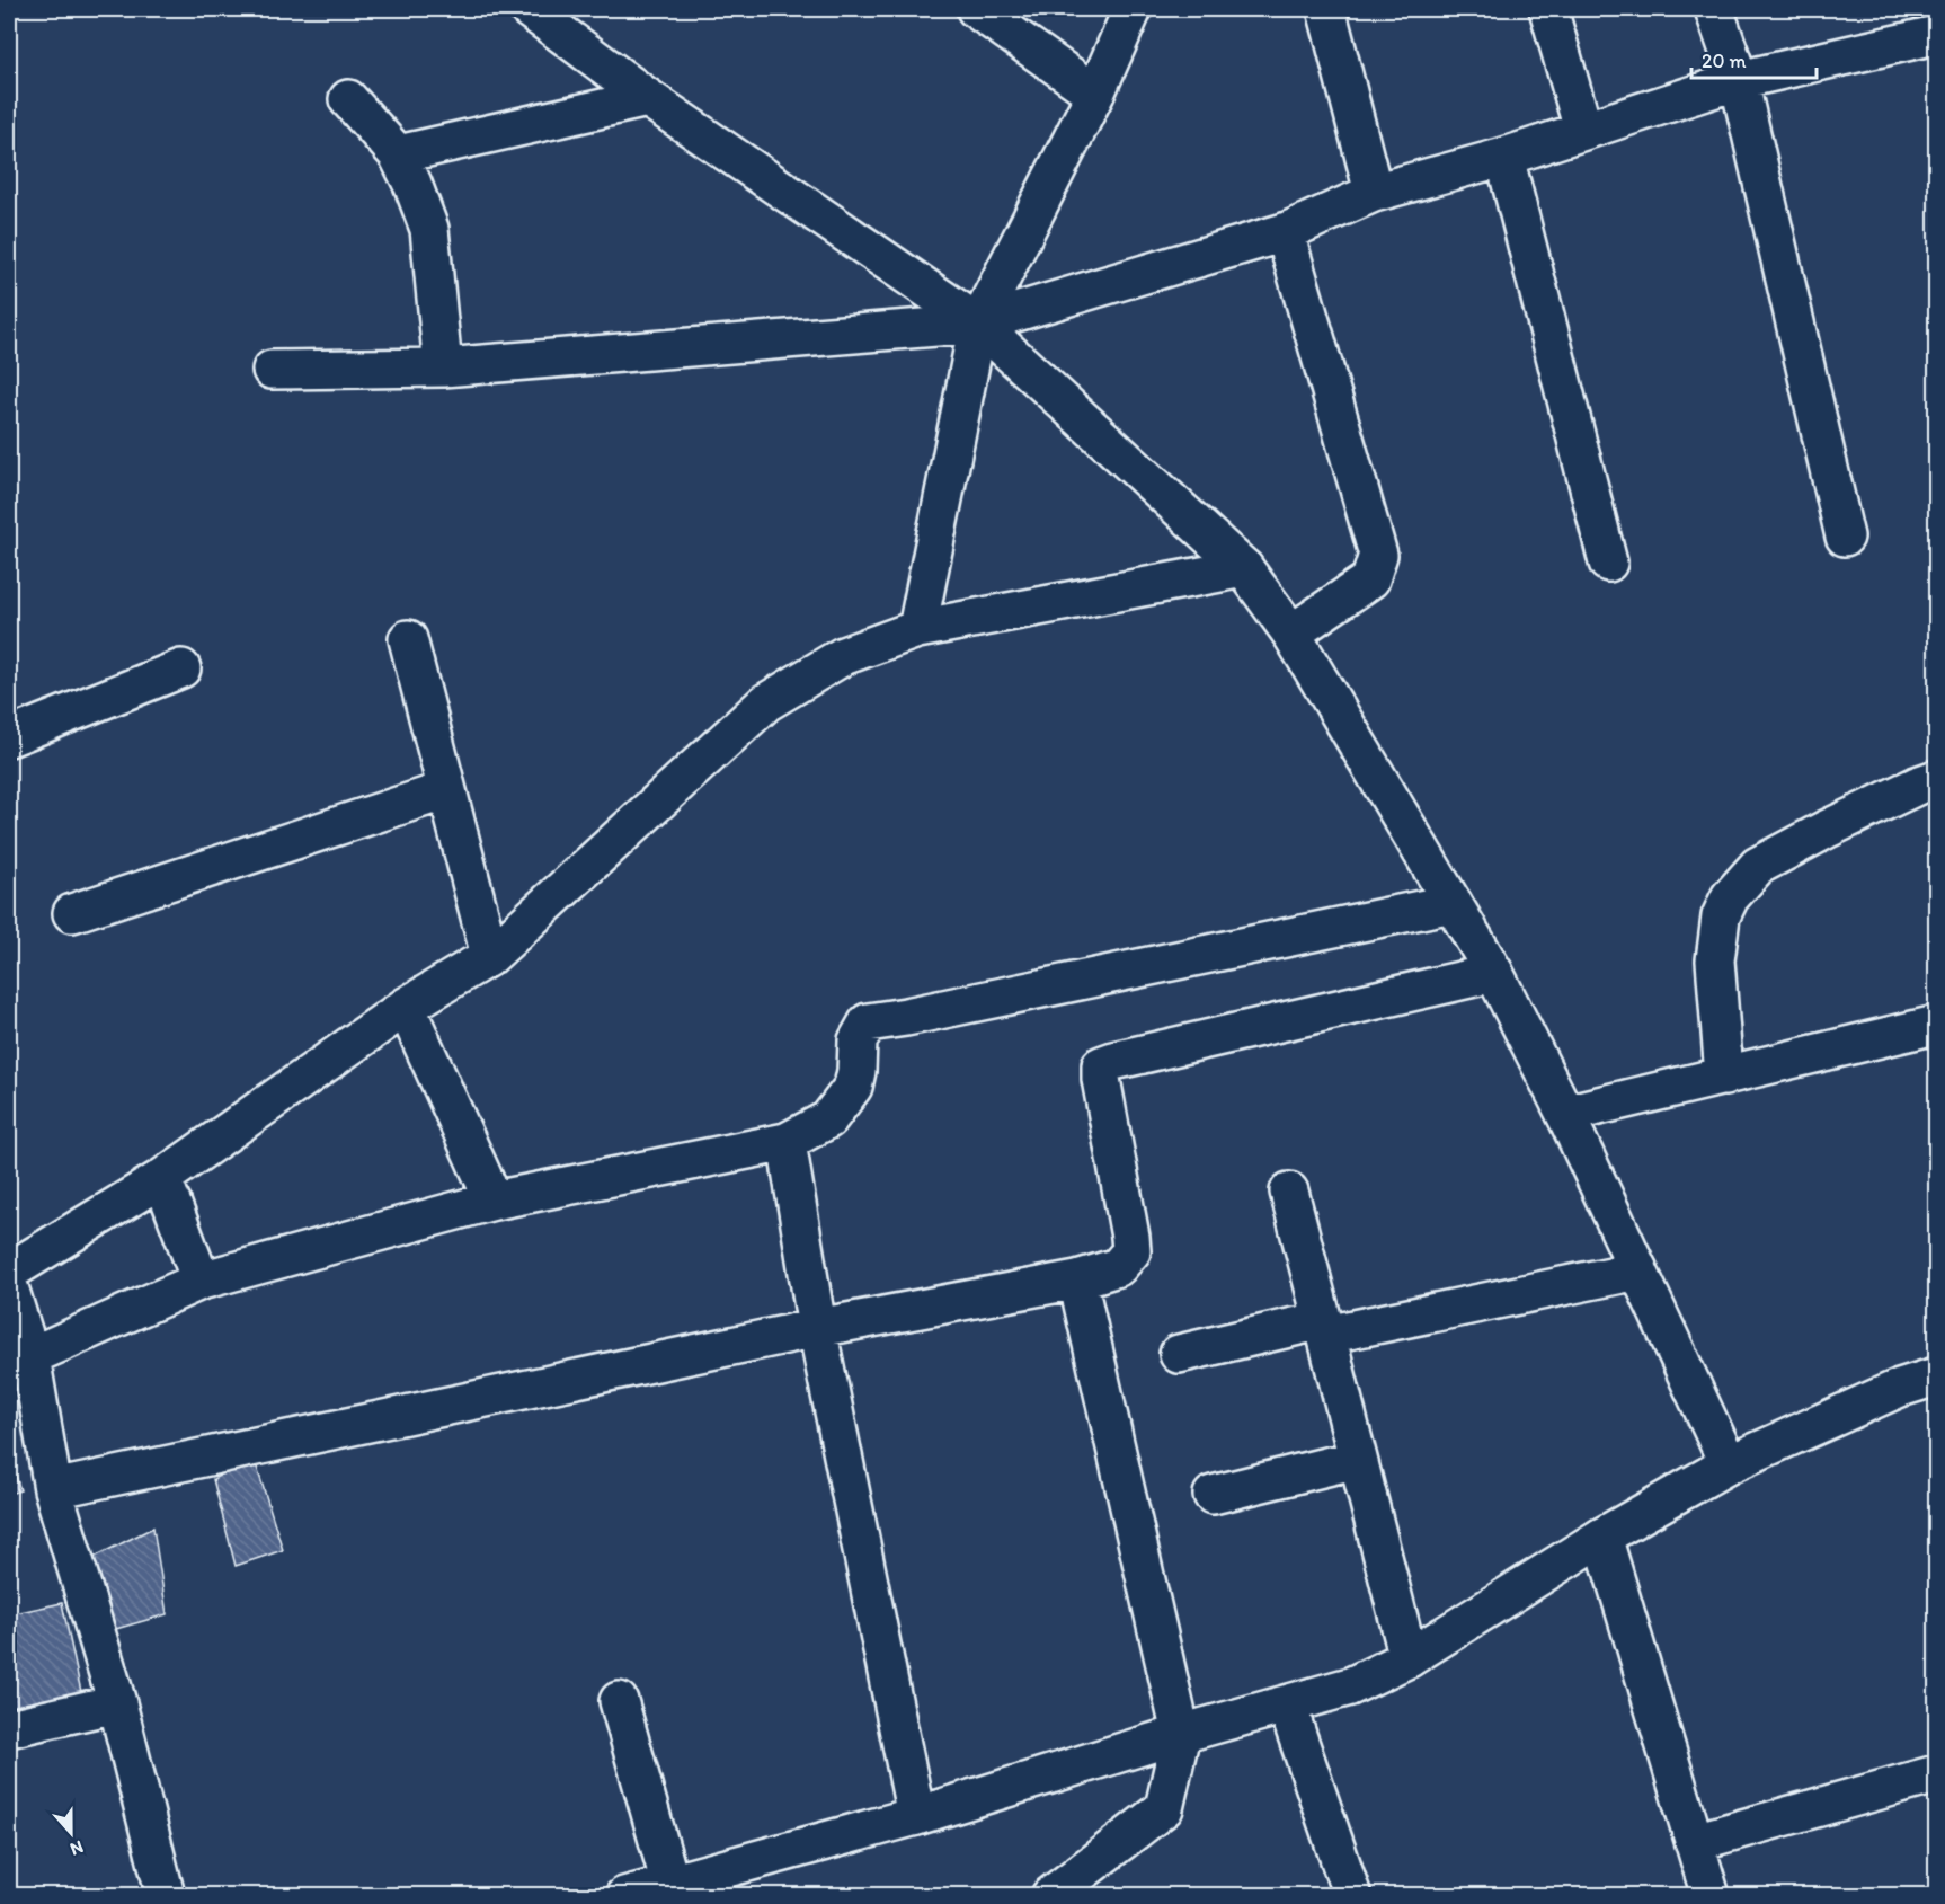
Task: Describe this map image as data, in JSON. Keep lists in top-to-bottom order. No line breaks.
{"scale_bar":"20 m","north":"bottom"}
